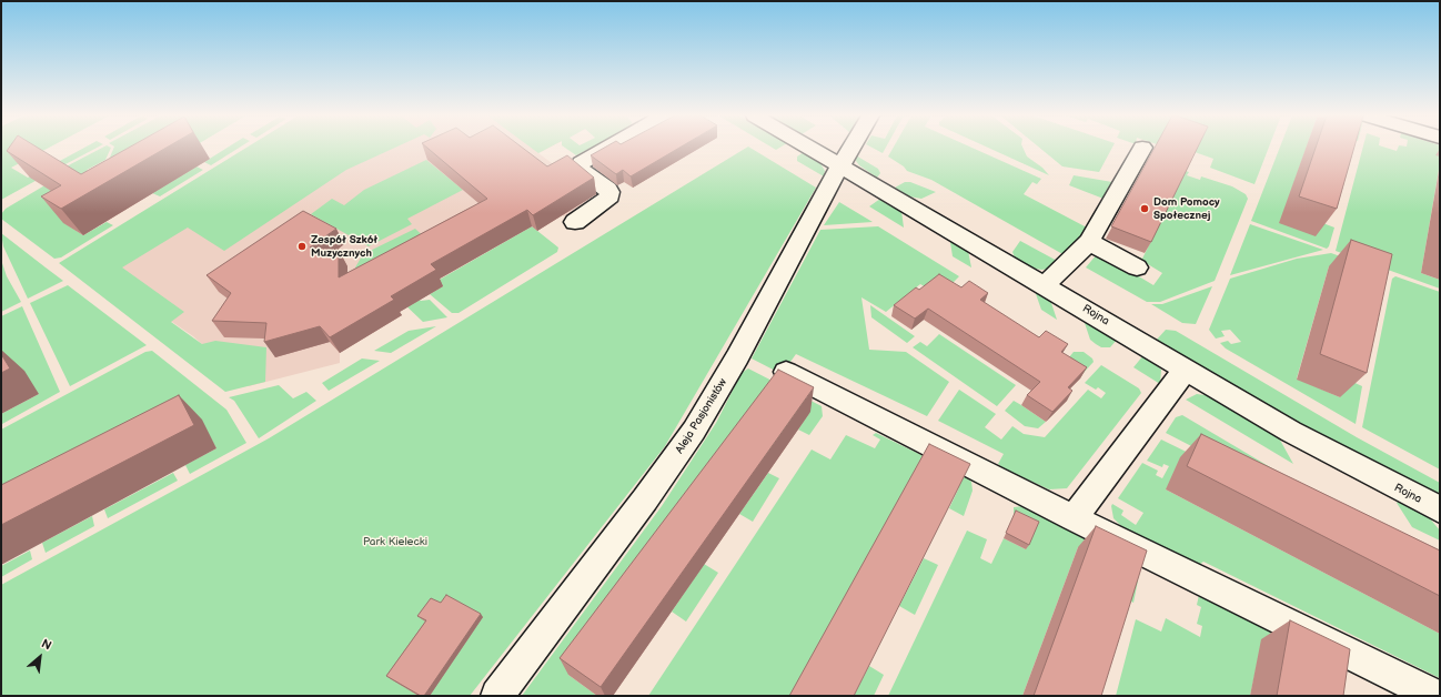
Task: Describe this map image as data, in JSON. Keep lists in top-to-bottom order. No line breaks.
{"streets":{"street":["Rojna","Aleja Pasjonistów"]},"crossings":[["Rojna","Aleja Pasjonistów"]],"parks":["Park Kielecki"],"places":["Dom Pomocy Społecznej","Zespół Szkół Muzycznych"],"north":"top right"}
